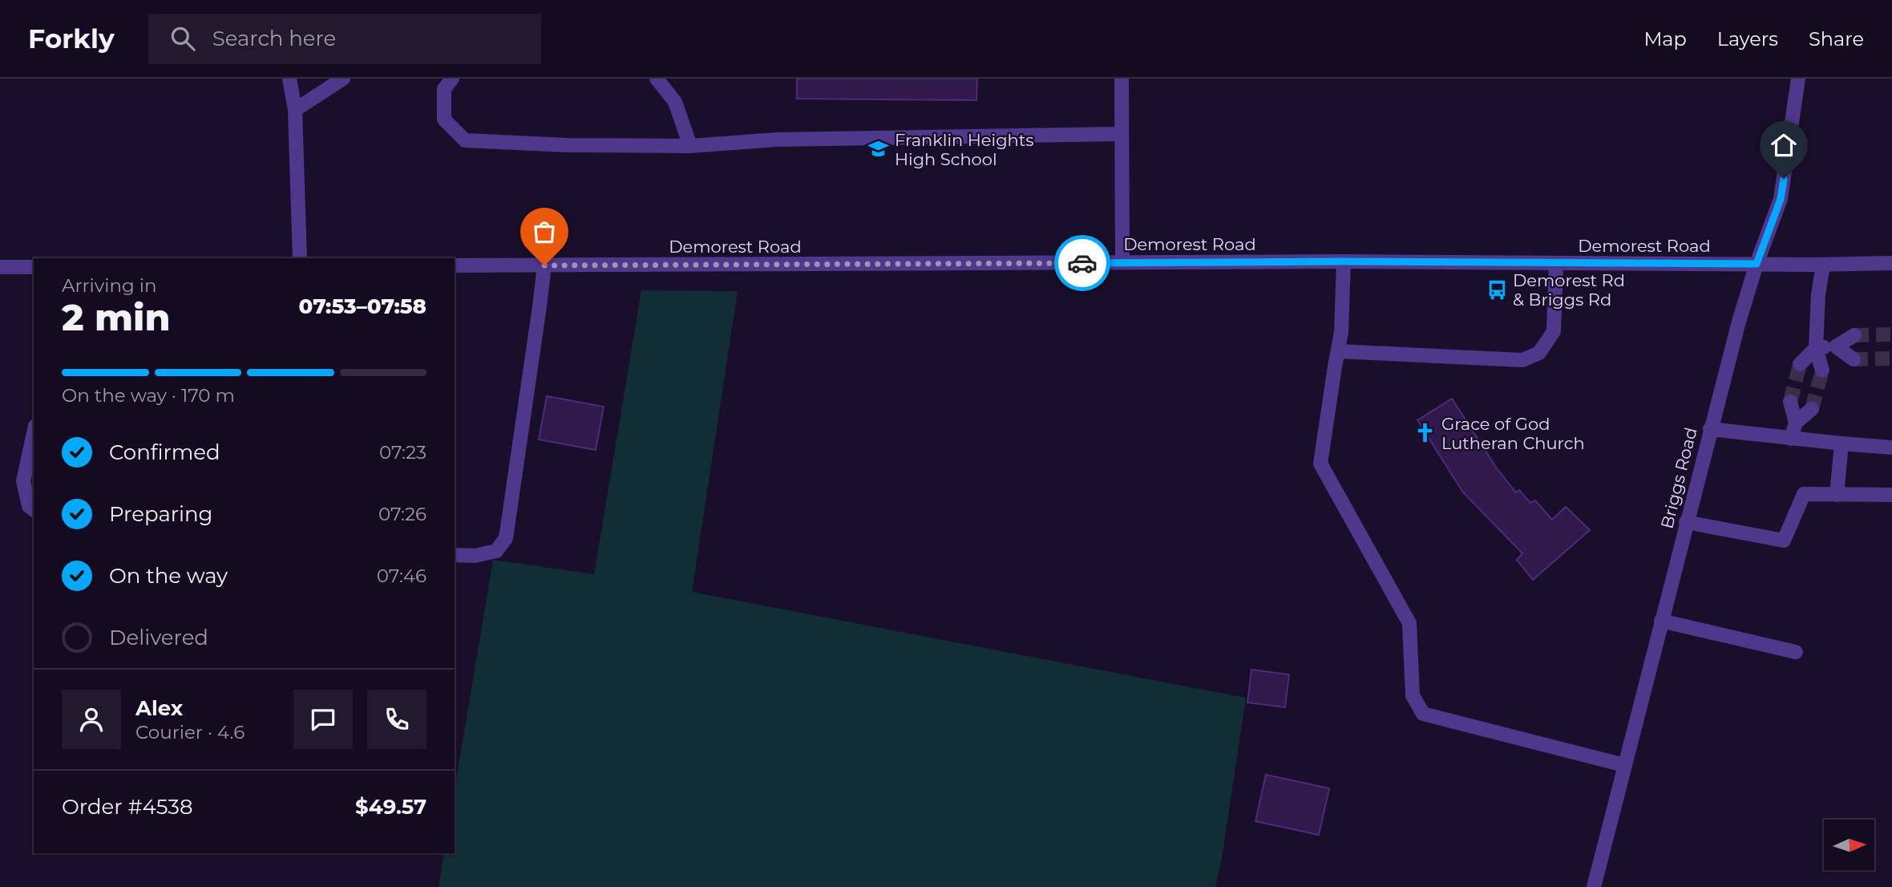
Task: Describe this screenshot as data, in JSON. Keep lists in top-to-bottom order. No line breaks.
{"streets":{"street":["Demorest Road","Briggs Road"]},"crossings":[["Demorest Road","Briggs Road"]],"places":{"school or university":["Franklin Heights High School"],"bus stop":["Demorest Rd & Briggs Rd"],"church":["Grace of God Lutheran Church"]},"north":"right","page":{"header":"Forkly","search":"Search here","nav":["Map","Layers","Share"],"heading":["2 min","Arriving in","07:53–07:58"],"panel":["Alex","Courier · 4.6","Order #4538","$49.57"],"bar":"On the way · 170 m","list":[["Confirmed","07:23"],["Preparing","07:26"],["On the way","07:46"],"Delivered"]}}
